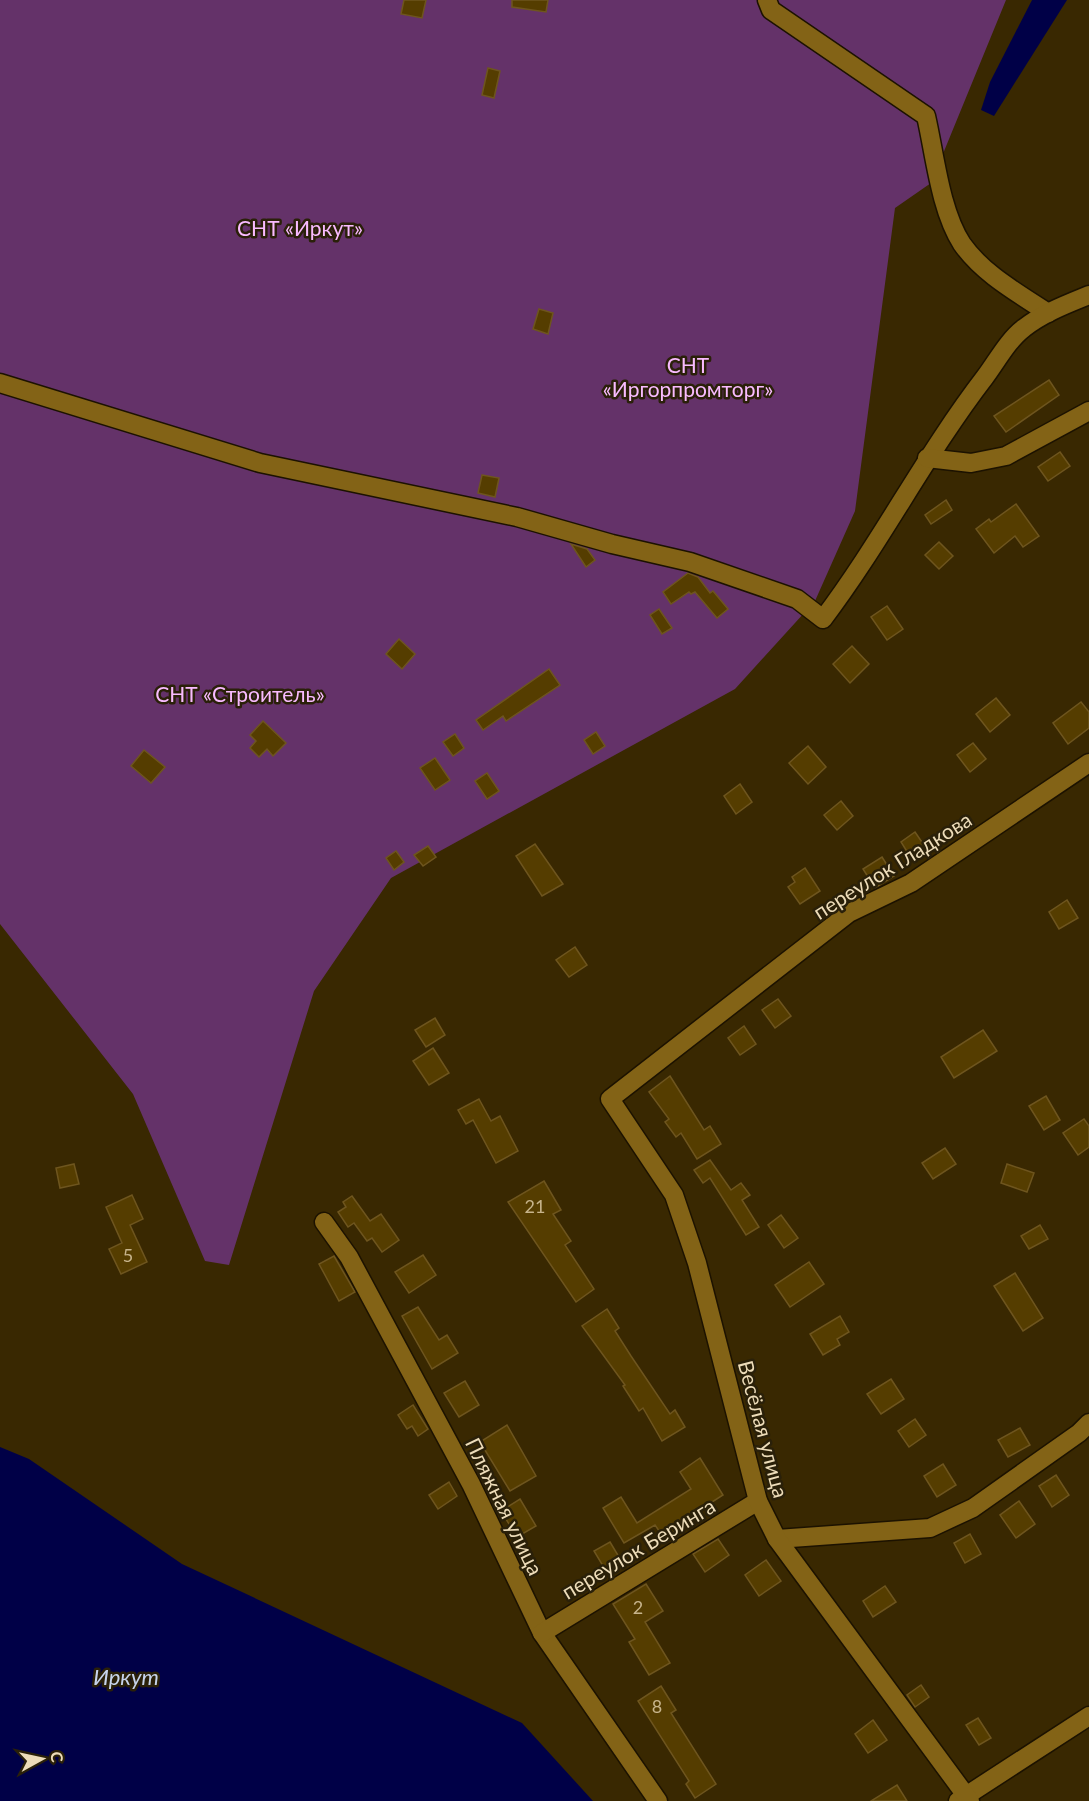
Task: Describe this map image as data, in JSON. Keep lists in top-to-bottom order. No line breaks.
{"streets":{"street":["переулок Гладкова","Весёлая улица","Пляжная улица","переулок Беринга"]},"crossings":[["переулок Гладкова","Весёлая улица"],["Весёлая улица","переулок Беринга"],["Пляжная улица","переулок Беринга"]],"water":["Иркут"],"parks":["СНТ «Иркут»","СНТ «Иргорпромторг»","СНТ «Строитель»"],"house_numbers":["21","5","2","8"],"north":"right"}
